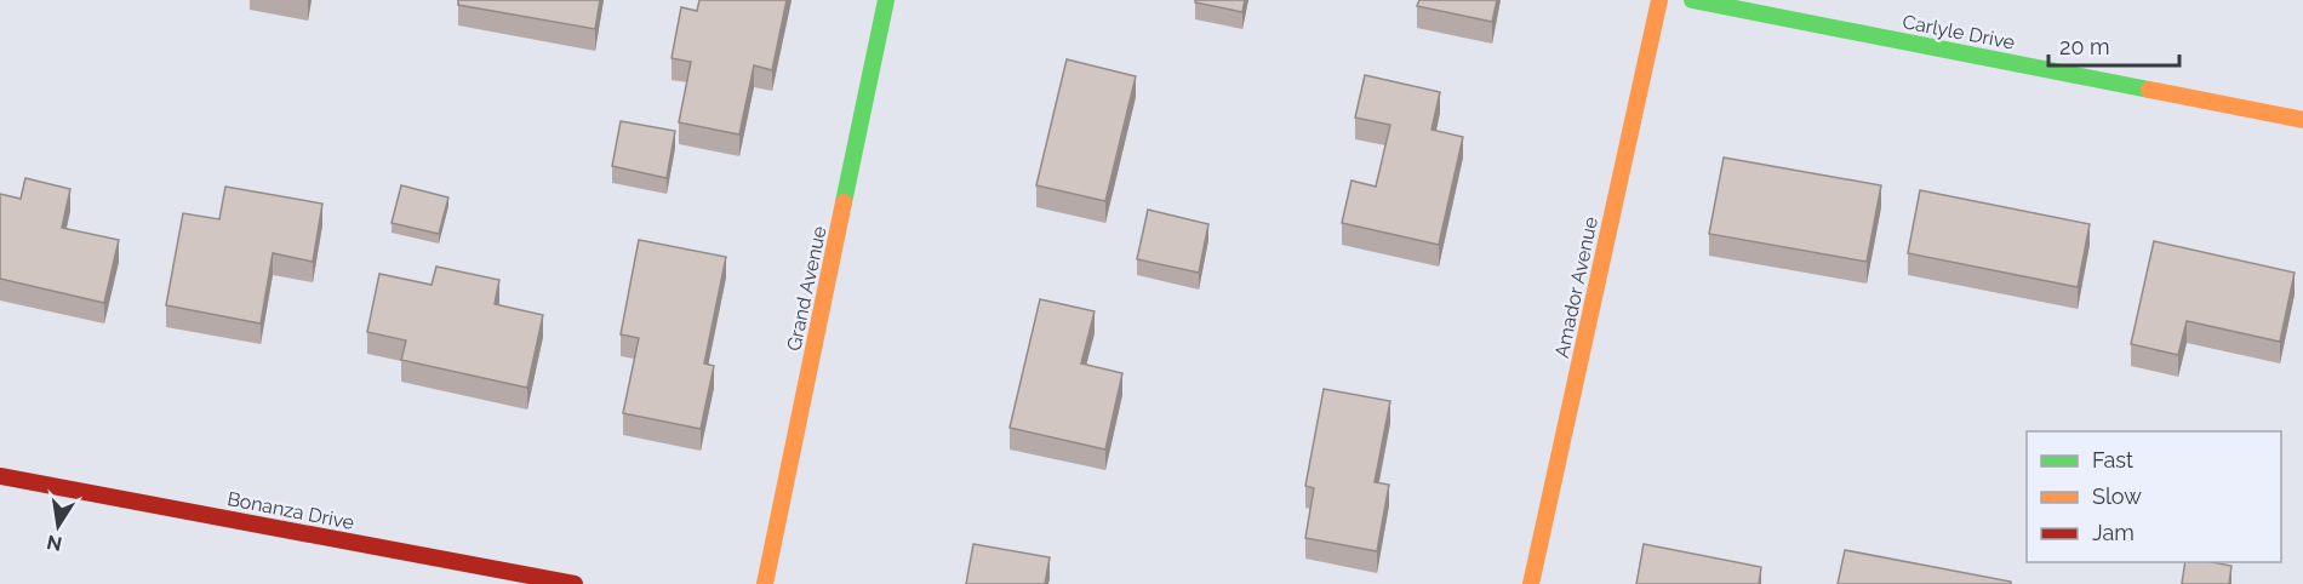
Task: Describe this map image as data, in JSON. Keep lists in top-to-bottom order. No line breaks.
{"streets":{"street":["Carlyle Drive","Amador Avenue","Grand Avenue","Bonanza Drive"]},"legend":["Fast","Slow","Jam"],"scale_bar":"20 m","north":"bottom"}
